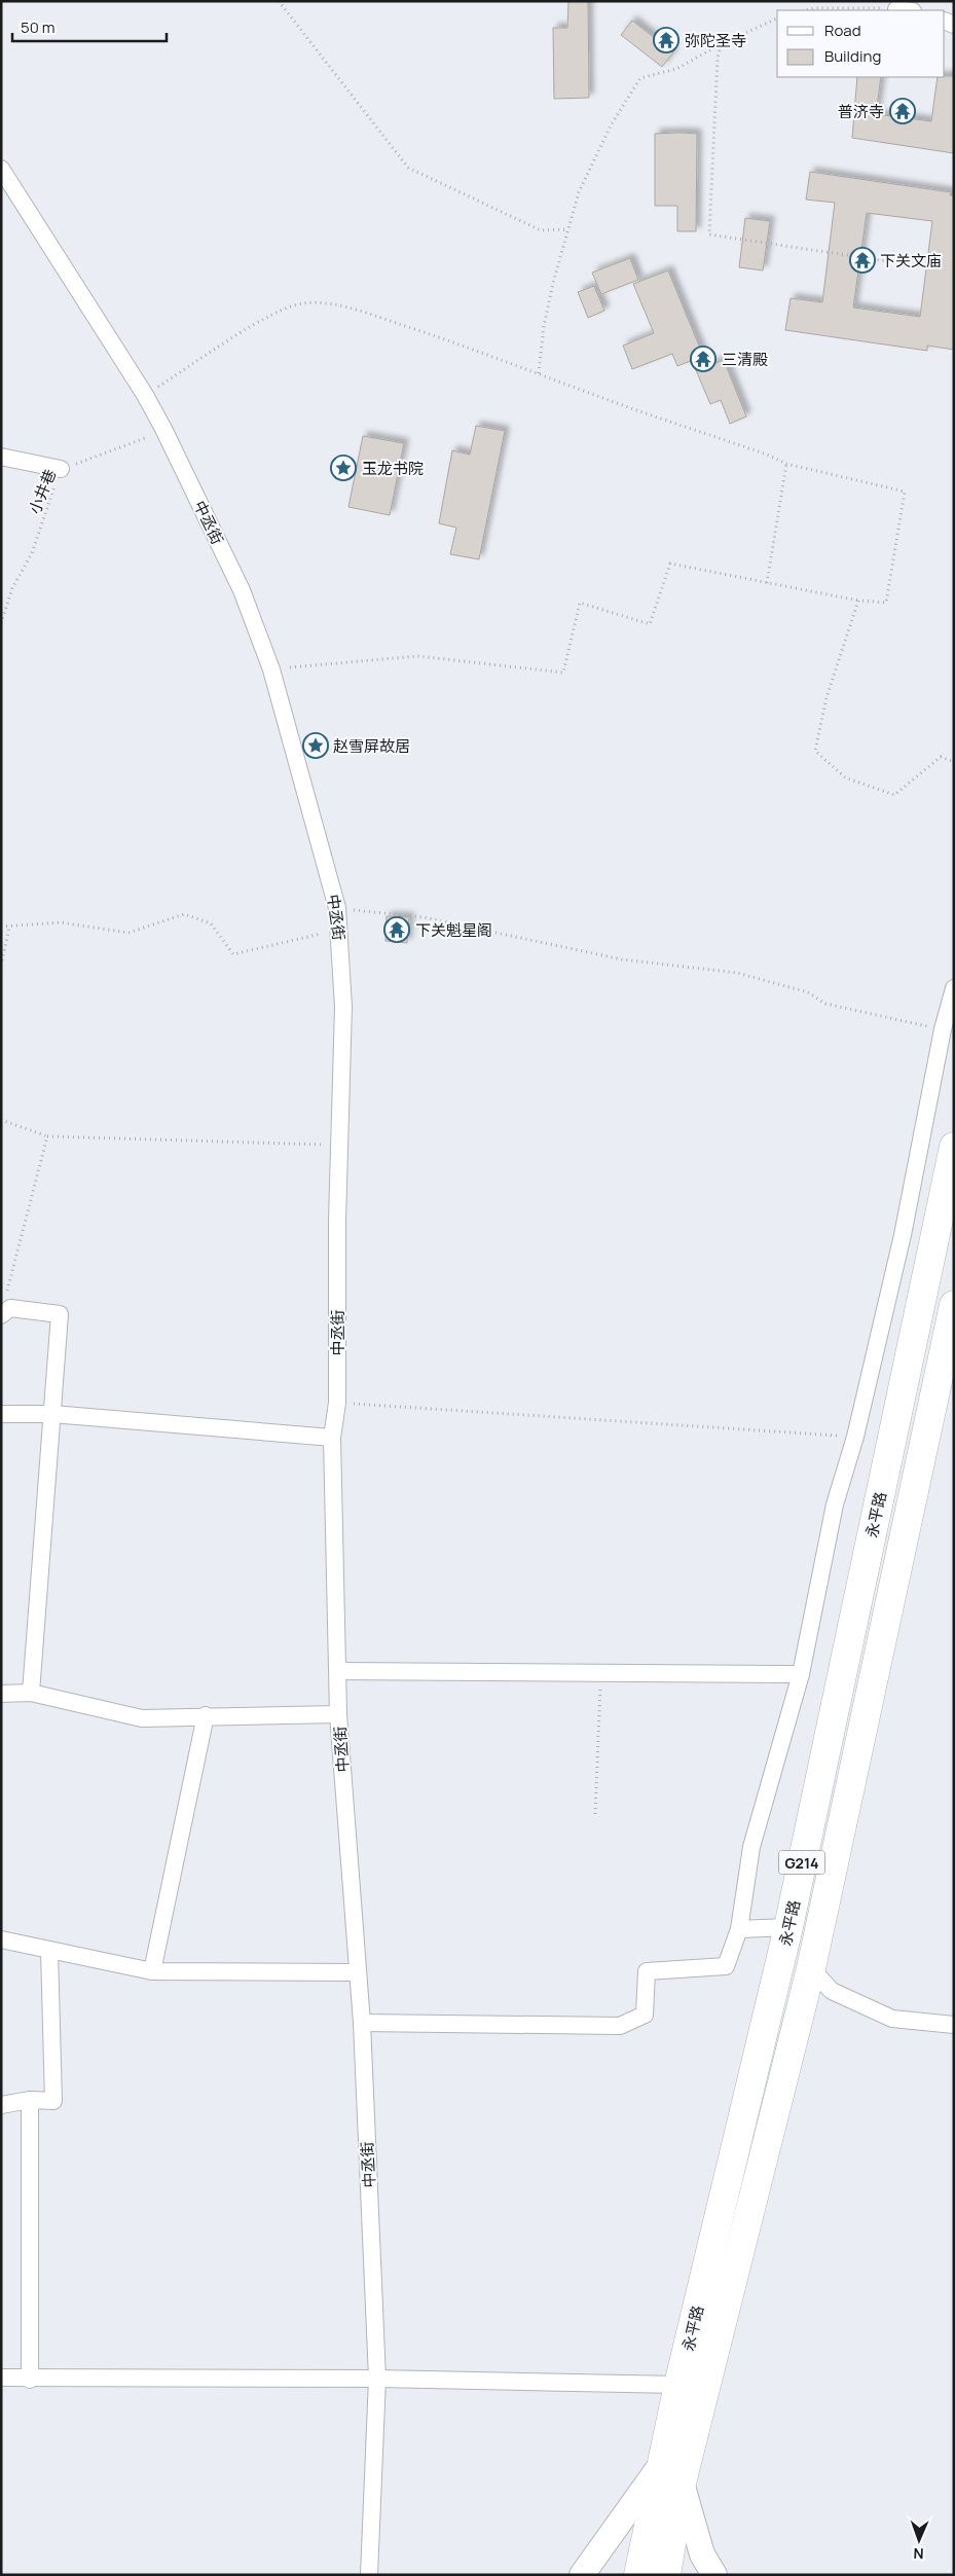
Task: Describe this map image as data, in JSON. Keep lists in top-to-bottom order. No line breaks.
{"streets":{"highway":["永平路","G214"],"street":["中丞街"],"path":["小井巷"]},"crossings":[["小井巷","中丞街"]],"places":{"temple":["弥陀圣寺","普济寺","下关文庙","三清殿","下关魁星阁"],"place":["玉龙书院","赵雪屏故居"]},"legend":["Road","Building"],"scale_bar":"50 m","north":"bottom"}
